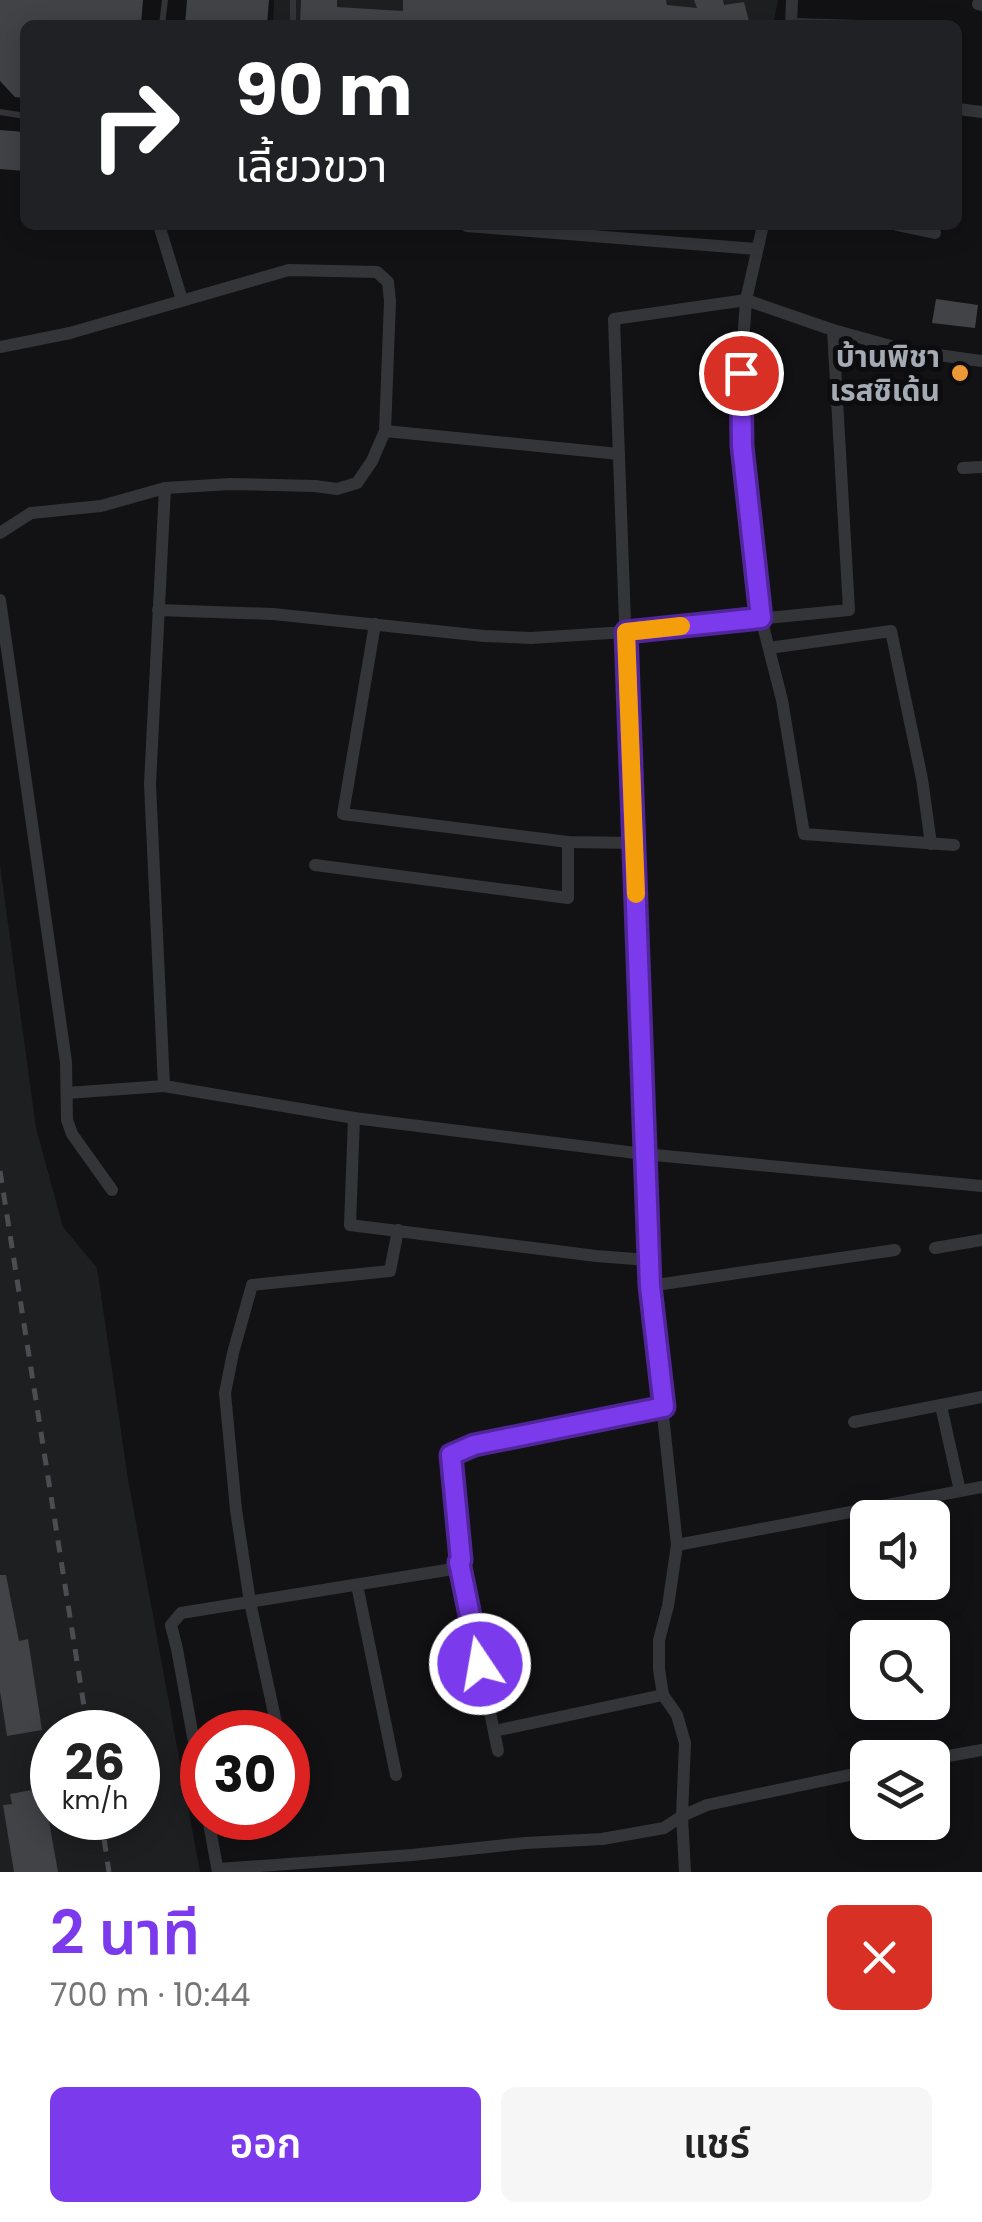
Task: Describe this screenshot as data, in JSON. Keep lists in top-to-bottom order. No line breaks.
{"places":["บ้านพิชา เรสซิเด้น"],"page":{"turn":["90 m","เลี้ยวขวา"],"speed":"26 km/h","limit":"30","heading":["2 นาที","700 m · 10:44"],"buttons":["ออก","แชร์"]}}
